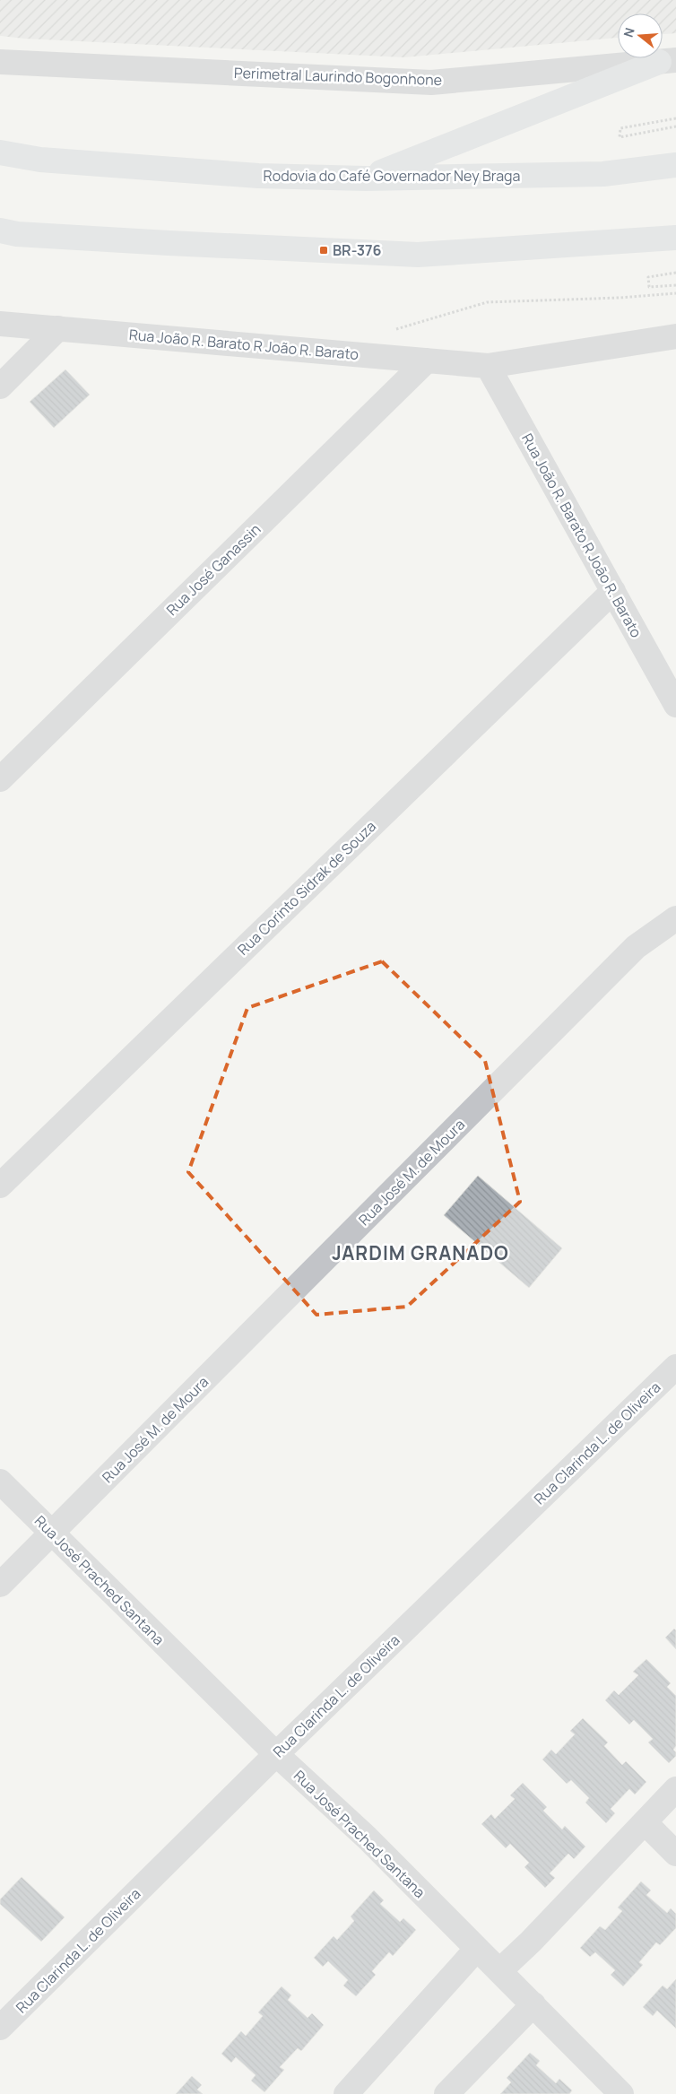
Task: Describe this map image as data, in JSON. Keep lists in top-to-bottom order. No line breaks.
{"streets":{"highway":["Rodovia do Café Governador Ney Braga"],"street":["Perimetral Laurindo Bogonhone","Rua João R. Barato R João R. Barato","Rua José Ganassin","Rua Corinto Sidrak de Souza","Rua José M. de Moura","Rua Clarinda L. de Oliveira","Rua José Prached Santana"]},"crossings":[["Rua João R. Barato R João R. Barato","Rua José Ganassin"],["Rua João R. Barato R João R. Barato","Rua Corinto Sidrak de Souza"],["Rua José M. de Moura","Rua José Prached Santana"],["Rua Clarinda L. de Oliveira","Rua José Prached Santana"]],"districts":["JARDIM GRANADO"],"places":{"transit":["BR-376"]},"north":"left"}
